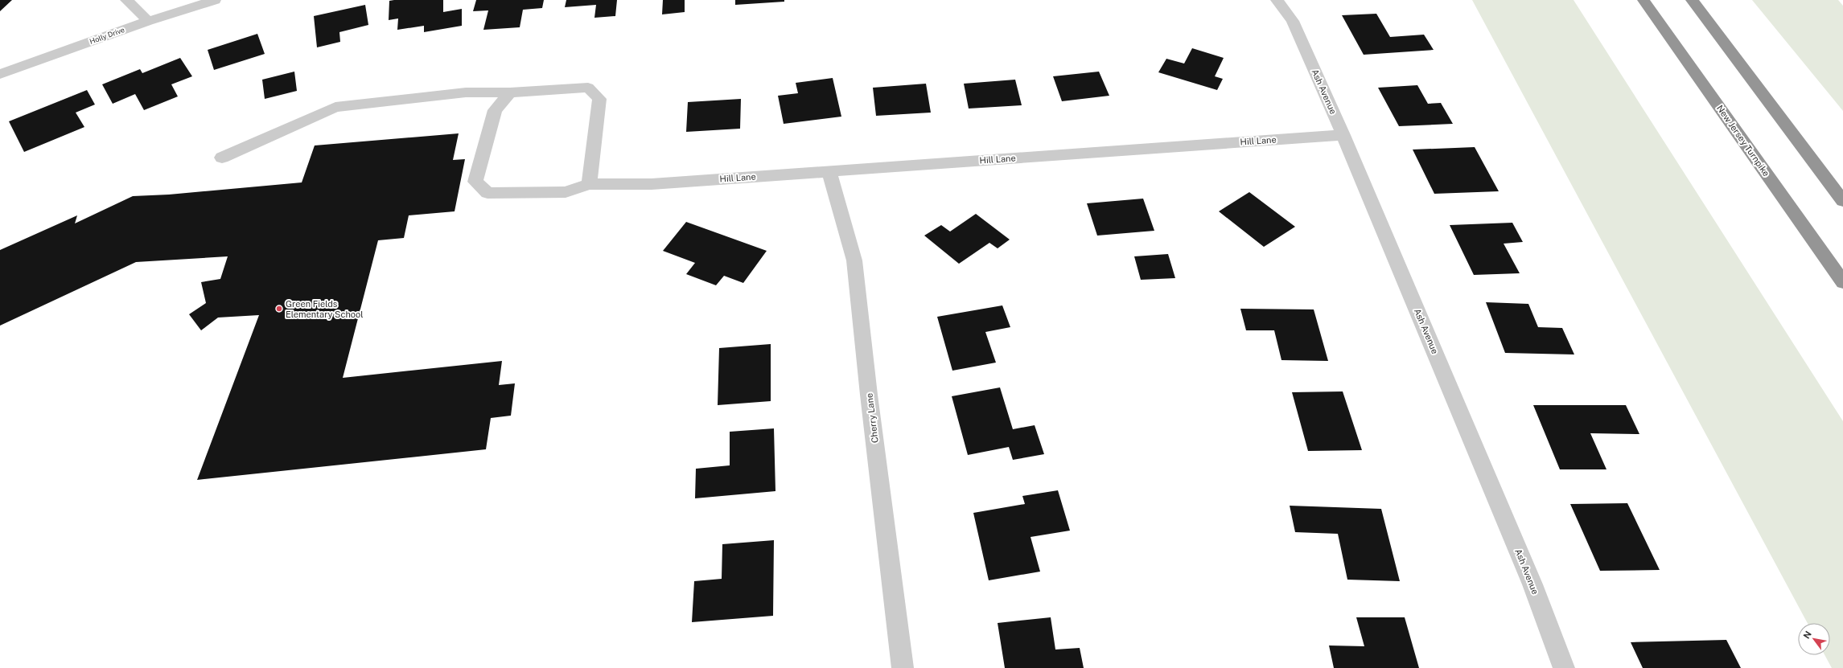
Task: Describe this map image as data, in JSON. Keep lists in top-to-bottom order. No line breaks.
{"streets":{"highway":["New Jersey Turnpike"],"street":["Holly Drive","Ash Avenue","Hill Lane","Cherry Lane"]},"crossings":[["Ash Avenue","Hill Lane"],["Hill Lane","Cherry Lane"]],"places":["Green Fields Elementary School"],"north":"top left"}
